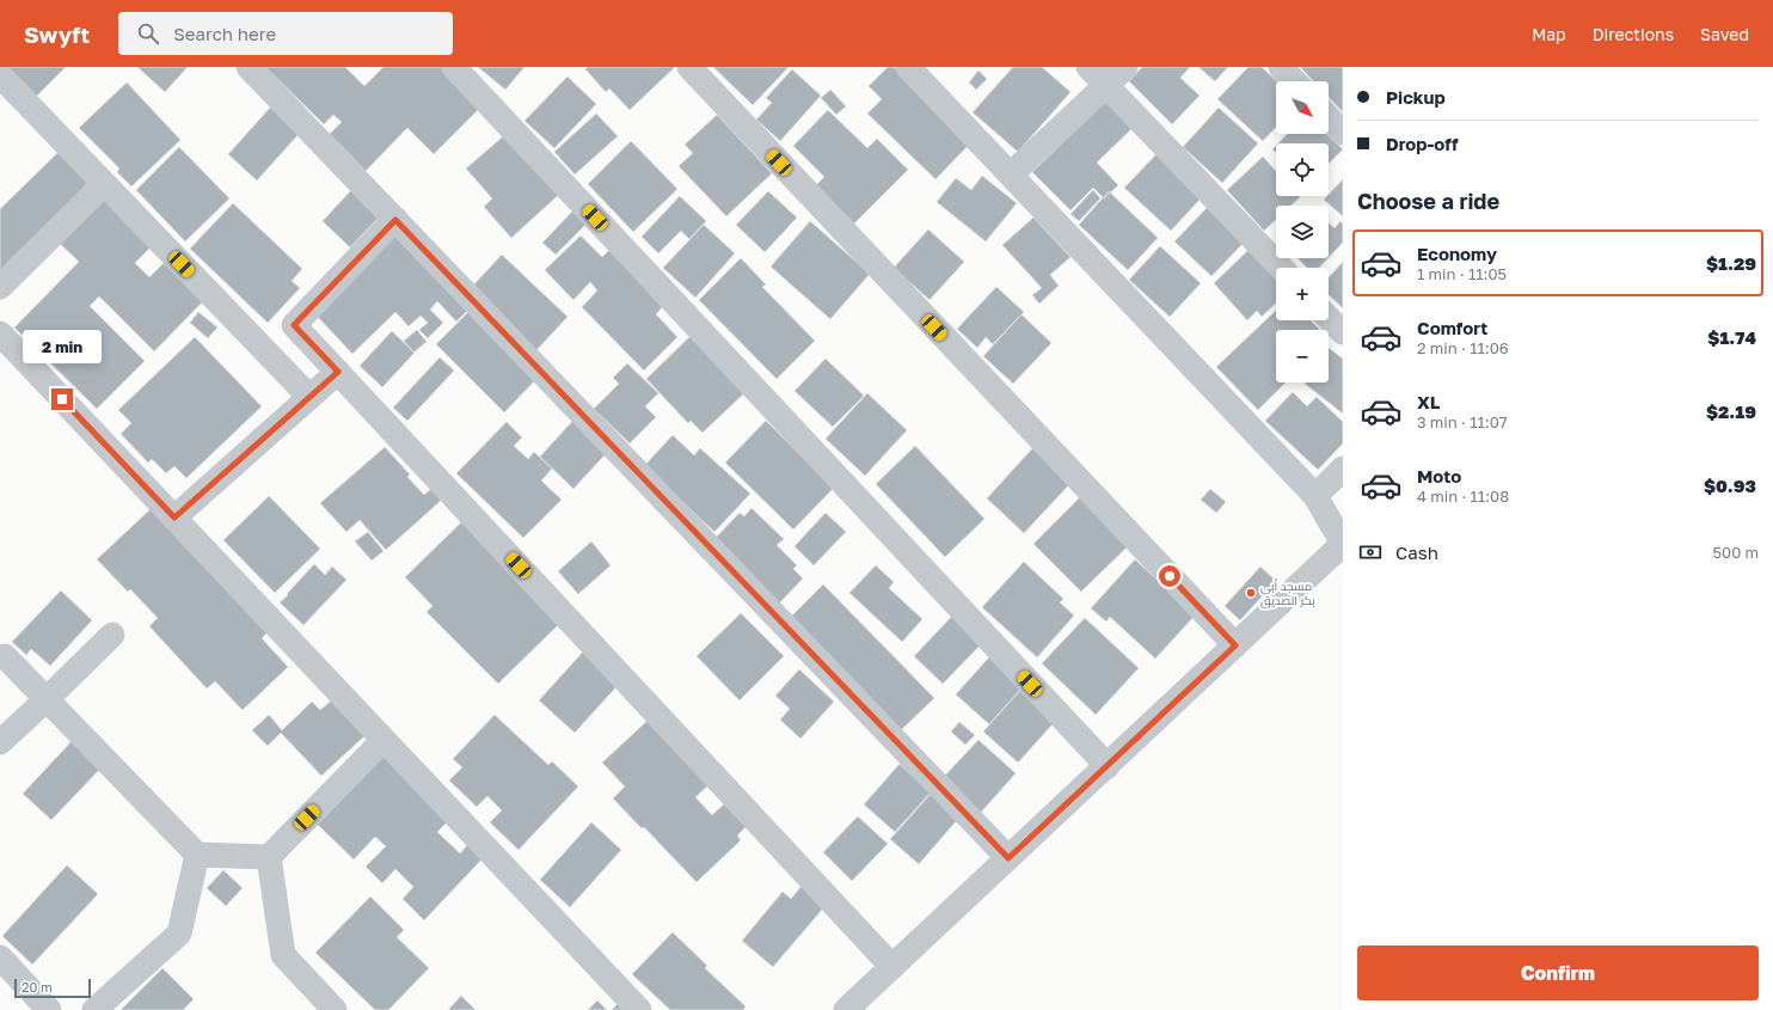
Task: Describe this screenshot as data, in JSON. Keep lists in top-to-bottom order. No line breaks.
{"places":["مسجد أبي بكر الصديق"],"scale_bar":"20 m","north":"bottom right","page":{"header":"Swyft","search":"Search here","nav":["Map","Directions","Saved"],"banner":["Pickup","Drop-off"],"map_buttons":["+","−"],"heading":"Choose a ride","list":[{"name":"Economy","note":"1 min · 11:05","value":"$1.29"},{"name":"Comfort","note":"2 min · 11:06","value":"$1.74"},{"name":"XL","note":"3 min · 11:07","value":"$2.19"},{"name":"Moto","note":"4 min · 11:08","value":"$0.93"}],"bubble":"2 min","pay":["Cash","500 m"],"buttons":"Confirm","scale":"20 m"}}
